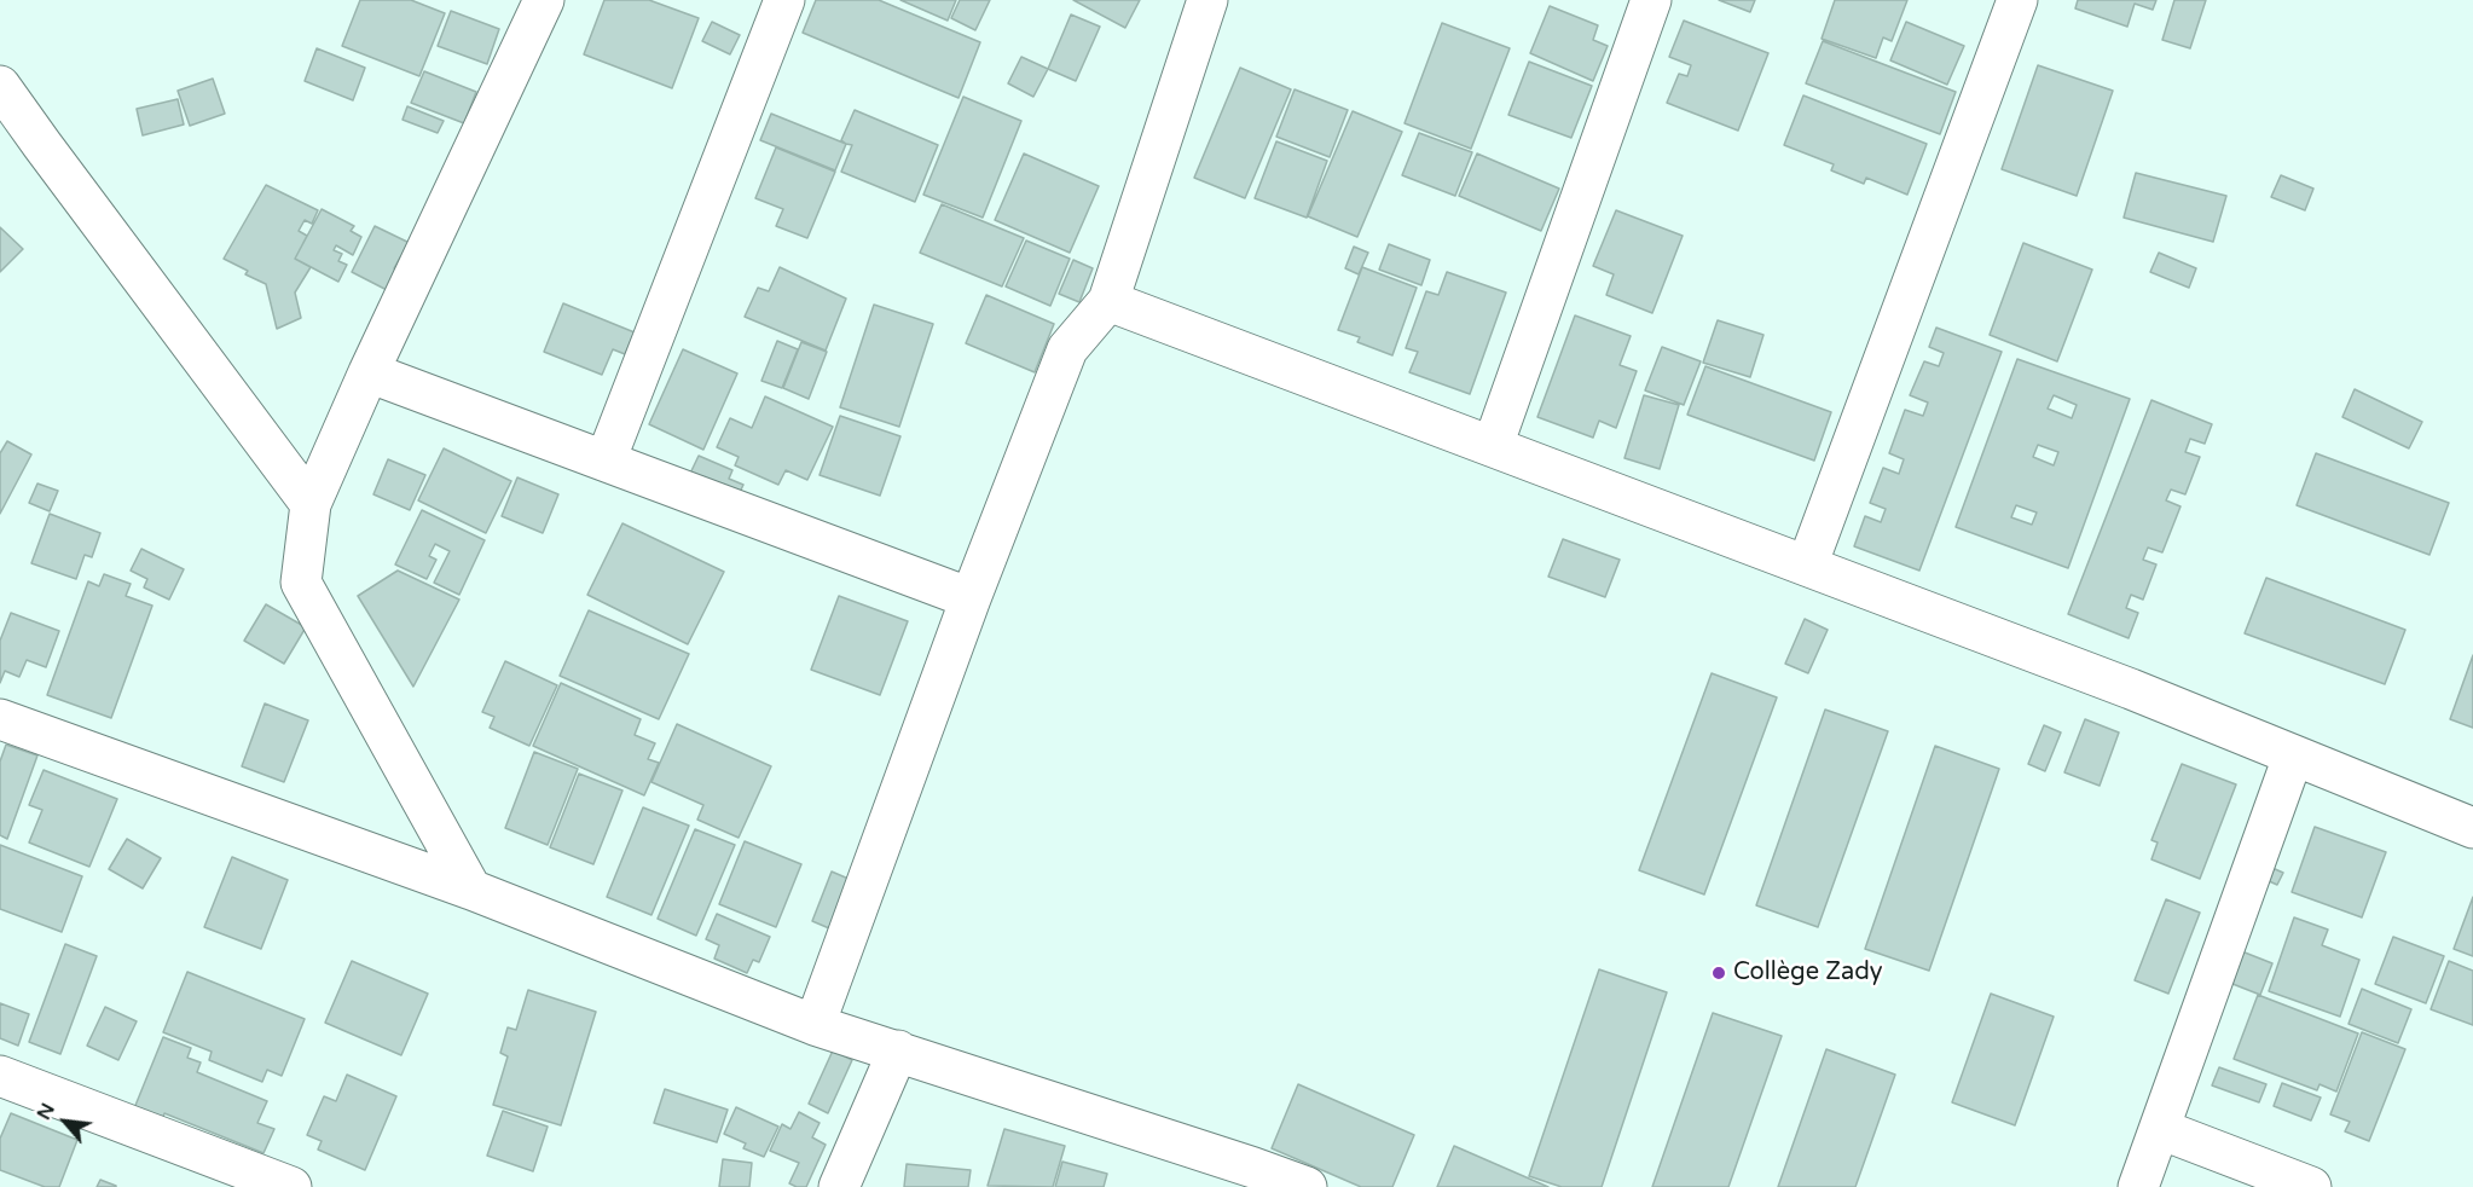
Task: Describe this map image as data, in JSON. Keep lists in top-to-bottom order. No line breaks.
{"places":["Collège Zady"],"north":"top left"}
